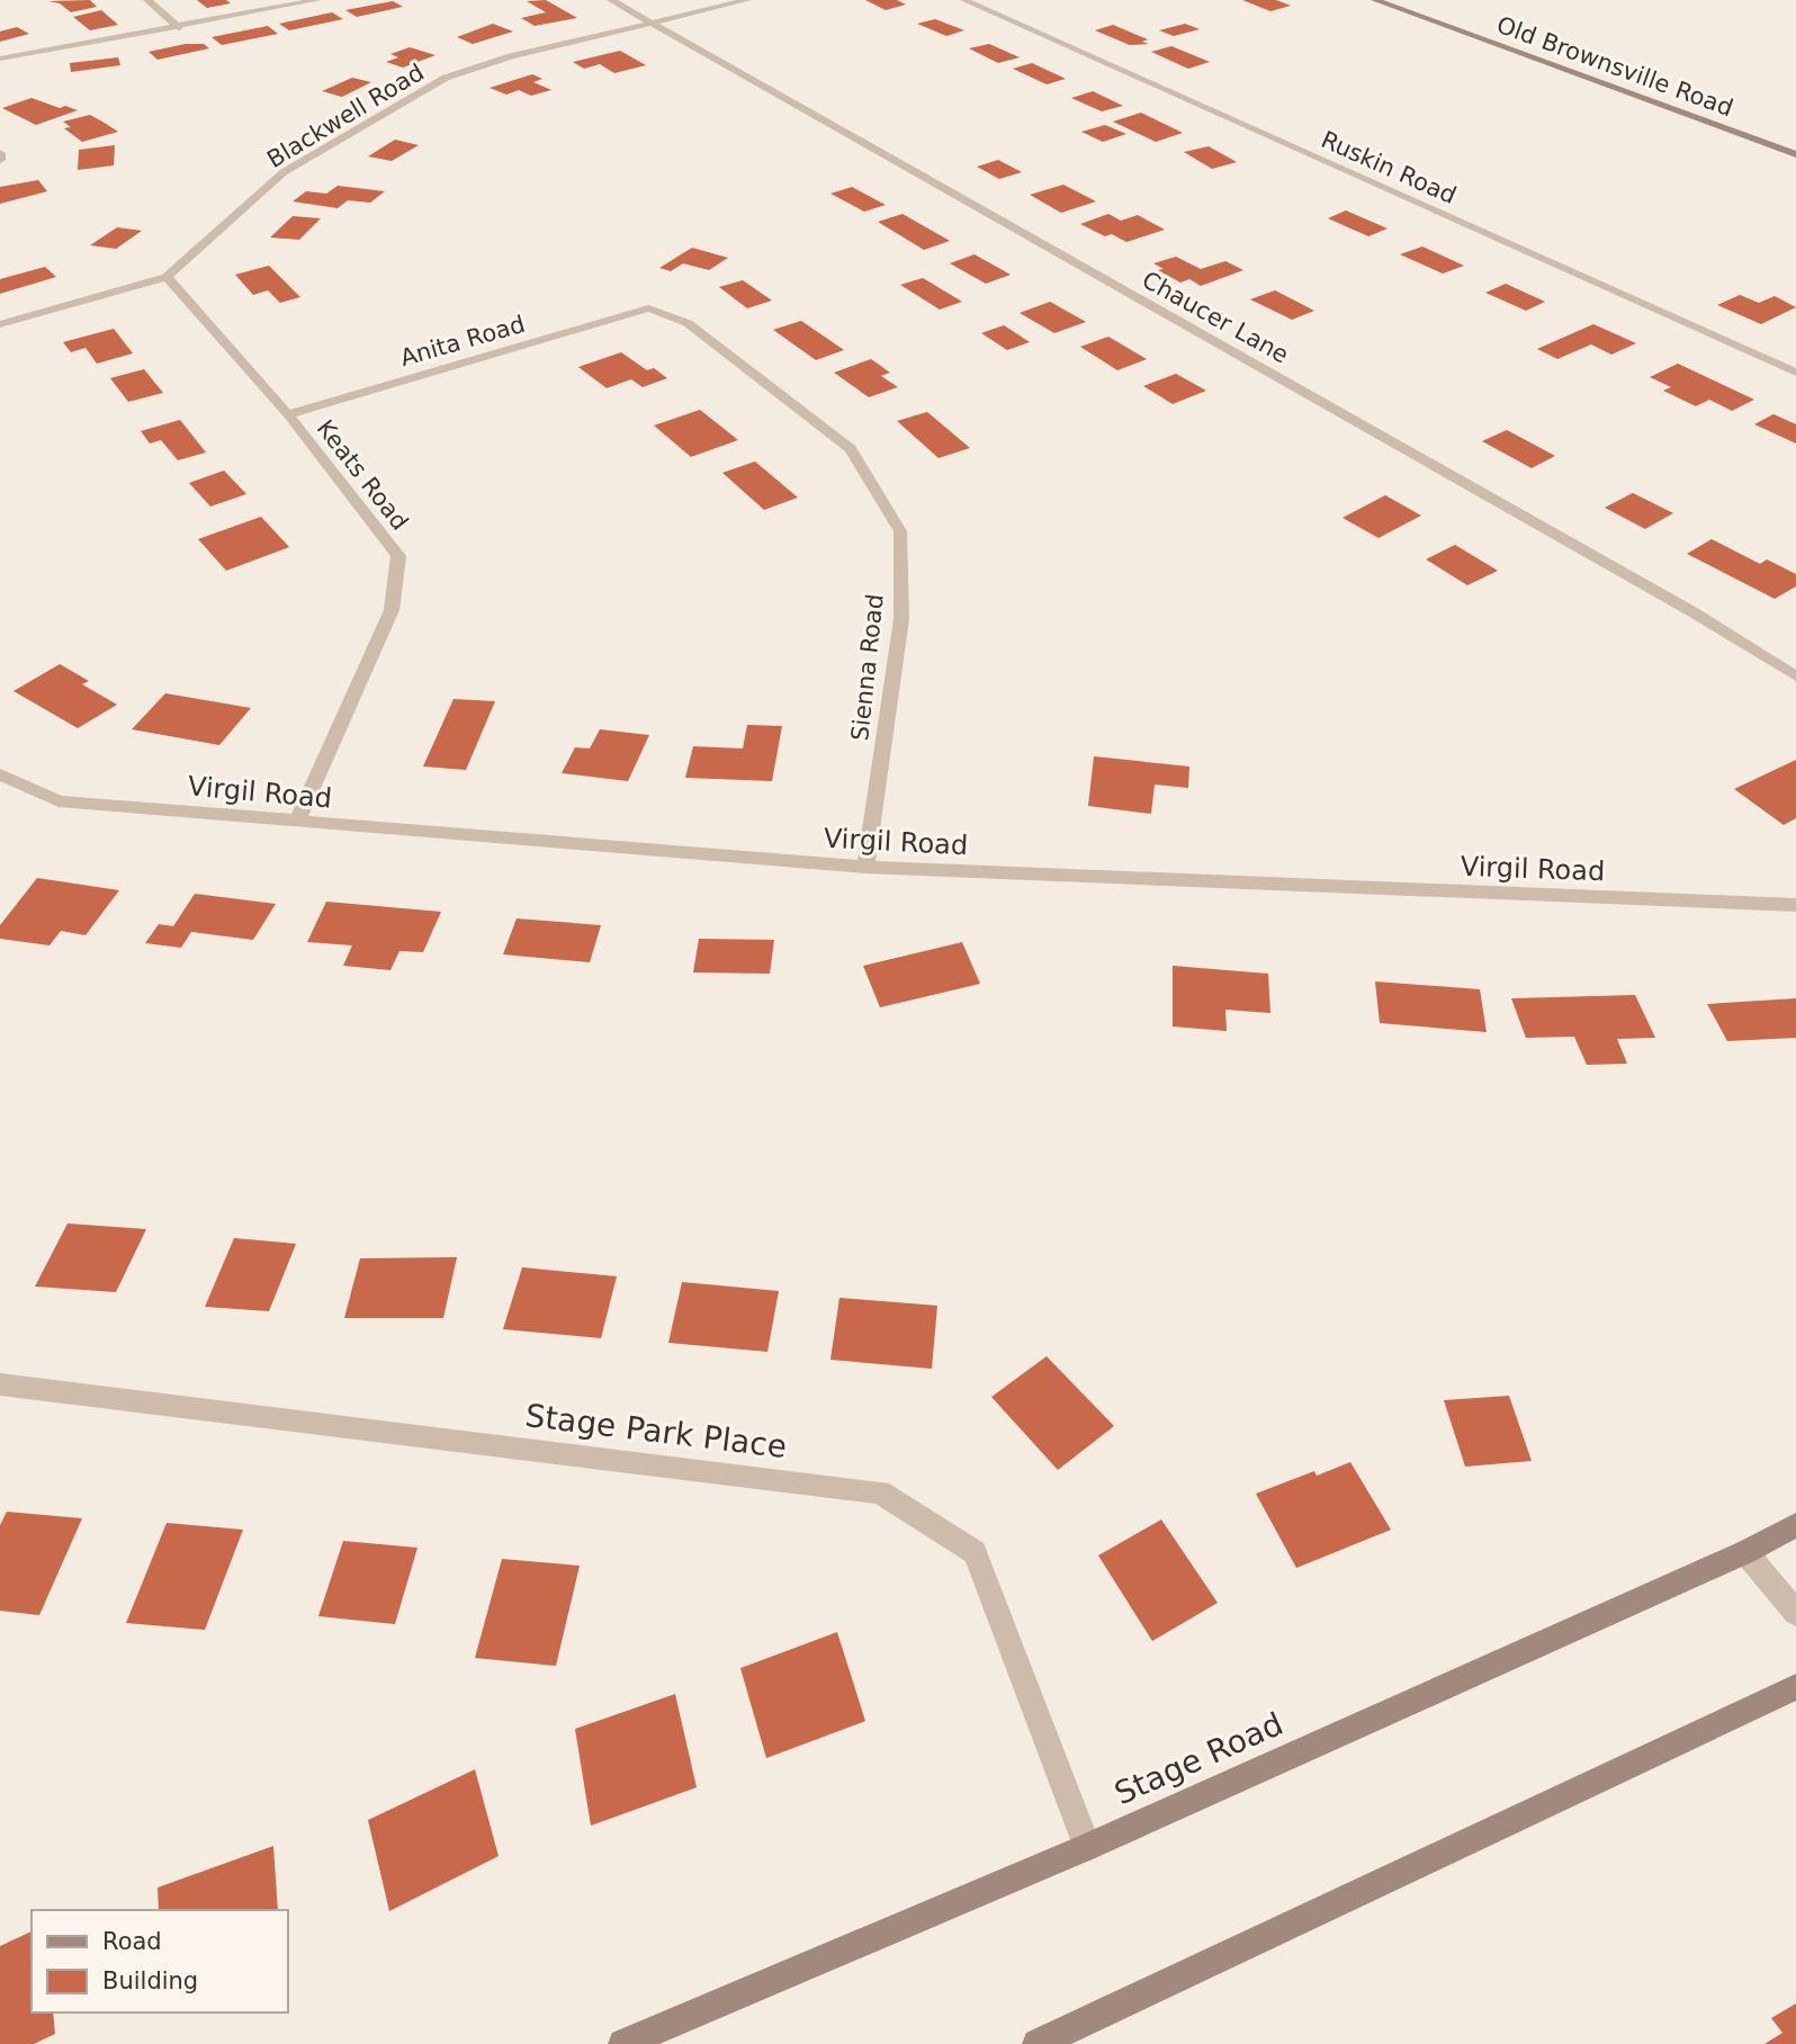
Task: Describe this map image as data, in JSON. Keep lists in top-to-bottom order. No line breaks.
{"streets":{"main road":["Old Brownsville Road","Stage Road"],"street":["Blackwell Road","Ruskin Road","Chaucer Lane","Anita Road","Keats Road","Sienna Road","Virgil Road","Stage Park Place"]},"crossings":[["Blackwell Road","Chaucer Lane"],["Blackwell Road","Keats Road"],["Anita Road","Keats Road"],["Anita Road","Sienna Road"],["Keats Road","Virgil Road"],["Sienna Road","Virgil Road"],["Stage Park Place","Stage Road"]],"legend":["Road","Building"]}
